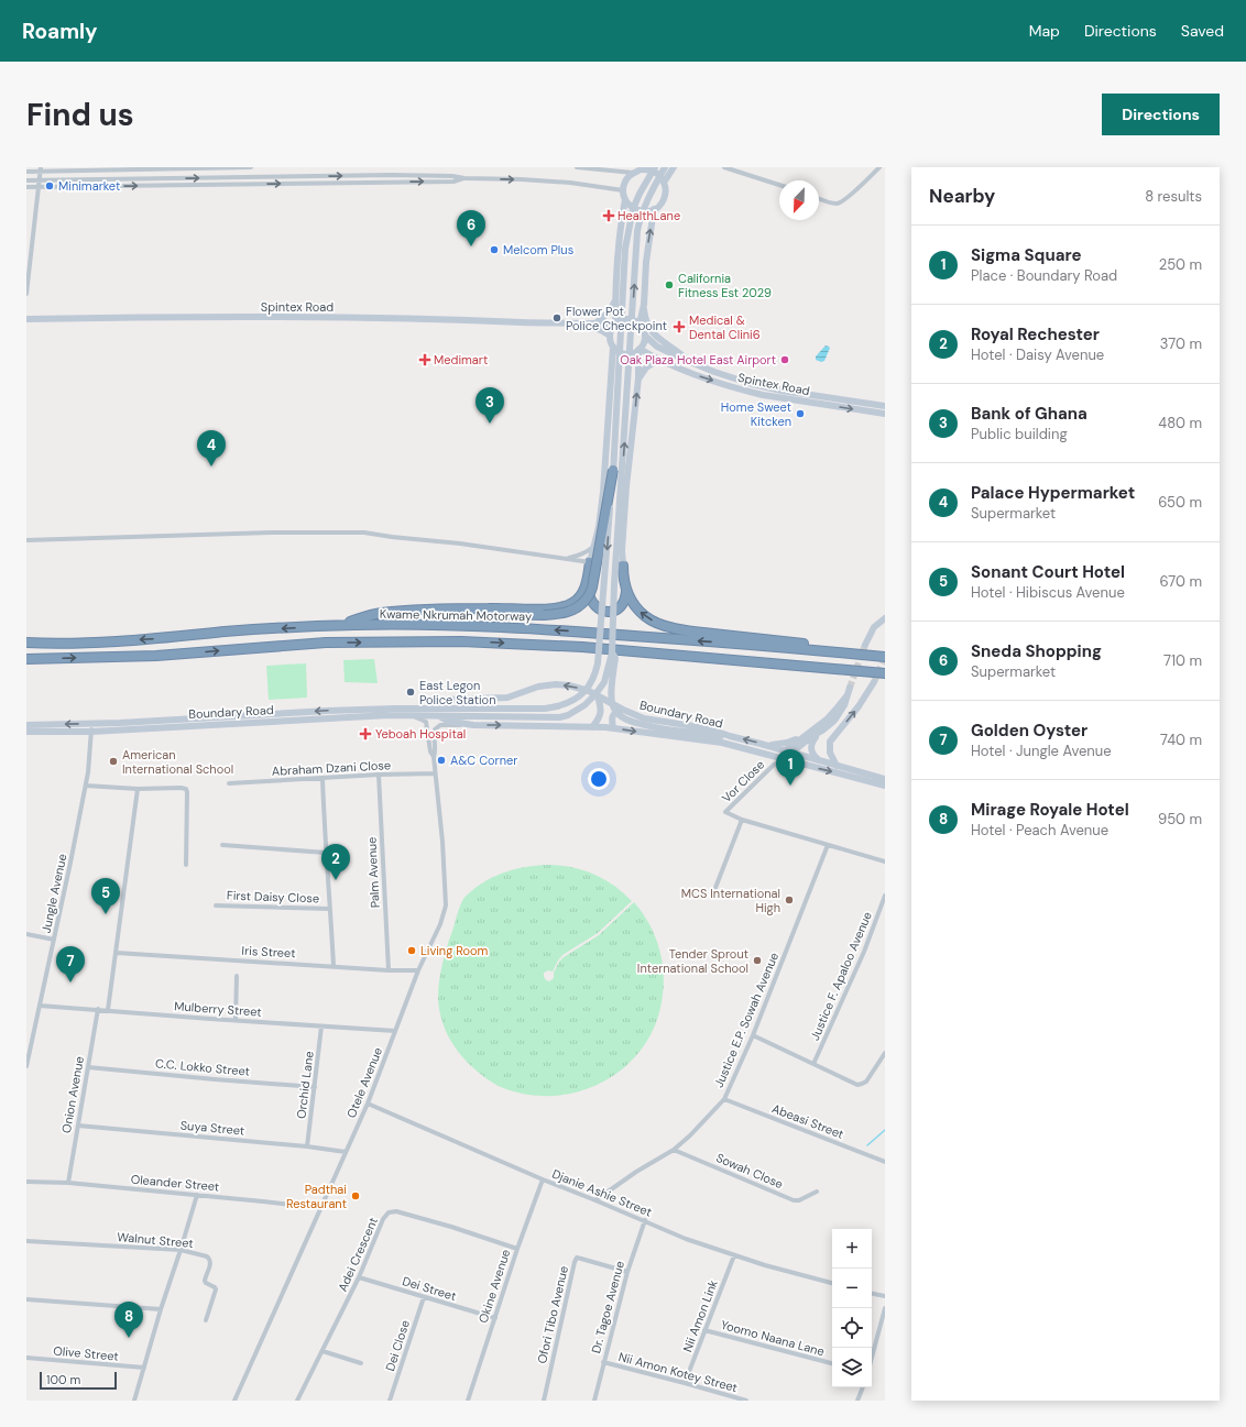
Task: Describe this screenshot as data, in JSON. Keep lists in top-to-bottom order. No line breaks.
{"streets":{"highway":["Kwame Nkrumah Motorway"],"main road":["Spintex Road","Boundary Road"],"street":["Abraham Dzani Close","Vor Close","Palm Avenue","Jungle Avenue","First Daisy Close","Iris Street","Justice F. Apaloo Avenue","Mulberry Street","Justice E.P. Sowah Avenue","C.C. Lokko Street","Otele Avenue","Orchid Lane","Onion Avenue","Abeasi Street","Suya Street","Sowah Close","Oleander Street","Djanie Ashie Street","Walnut Street","Adei Crescent","Okine Avenue","Dei Street","Dr. Tagoe Avenue","Ofori Tibo Avenue","Nii Amon Link","Yoomo Naana Lane","Dei Close","Olive Street","Nii Amon Kotey Street"]},"crossings":[["Boundary Road","Vor Close"],["Boundary Road","Jungle Avenue"],["Boundary Road","Otele Avenue"],["Abraham Dzani Close","Palm Avenue"],["Abraham Dzani Close","Otele Avenue"],["Palm Avenue","Iris Street"],["Jungle Avenue","Mulberry Street"],["Iris Street","Otele Avenue"],["Mulberry Street","Otele Avenue"],["Mulberry Street","Orchid Lane"],["Mulberry Street","Onion Avenue"],["Justice E.P. Sowah Avenue","Abeasi Street"],["Justice E.P. Sowah Avenue","Sowah Close"],["Justice E.P. Sowah Avenue","Djanie Ashie Street"],["C.C. Lokko Street","Orchid Lane"],["C.C. Lokko Street","Onion Avenue"],["Otele Avenue","Suya Street"],["Otele Avenue","Oleander Street"],["Otele Avenue","Djanie Ashie Street"],["Orchid Lane","Suya Street"],["Onion Avenue","Suya Street"],["Onion Avenue","Oleander Street"],["Djanie Ashie Street","Okine Avenue"],["Djanie Ashie Street","Dr. Tagoe Avenue"],["Djanie Ashie Street","Nii Amon Link"],["Adei Crescent","Okine Avenue"],["Adei Crescent","Dei Street"],["Okine Avenue","Dei Street"],["Dei Street","Dei Close"],["Dr. Tagoe Avenue","Ofori Tibo Avenue"],["Dr. Tagoe Avenue","Nii Amon Kotey Street"],["Nii Amon Link","Yoomo Naana Lane"],["Nii Amon Link","Nii Amon Kotey Street"]],"places":{"other":["Minimarket","Melcom Plus","California Fitness Est 2029","Flower Pot Police Checkpoint","Oak Plaza Hotel East Airport","Home Sweet Kitcken","East Legon Police Station","A&C Corner","American International School","MCS International High","Living Room","Tender Sprout International School","Padthai Restaurant"],"health":["HealthLane","Medical & Dental Clini6","Medimart","Yeboah Hospital"]},"scale_bar":"100 m","north":"bottom left","page":{"header":"Roamly","nav":["Map","Directions","Saved"],"buttons":"Directions","title":"Find us","heading":["Nearby","8 results"],"pins":["6","3","4","1","2","5","7","8"],"list":[{"mark":"1","name":"Sigma Square","note":"Place · Boundary Road","value":"250 m"},{"mark":"2","name":"Royal Rechester","note":"Hotel · Daisy Avenue","value":"370 m"},{"mark":"3","name":"Bank of Ghana","note":"Public building","value":"480 m"},{"mark":"4","name":"Palace Hypermarket","note":"Supermarket","value":"650 m"},{"mark":"5","name":"Sonant Court Hotel","note":"Hotel · Hibiscus Avenue","value":"670 m"},{"mark":"6","name":"Sneda Shopping","note":"Supermarket","value":"710 m"},{"mark":"7","name":"Golden Oyster","note":"Hotel · Jungle Avenue","value":"740 m"},{"mark":"8","name":"Mirage Royale Hotel","note":"Hotel · Peach Avenue","value":"950 m"}],"map_buttons":["+","−"],"scale":"100 m"}}
